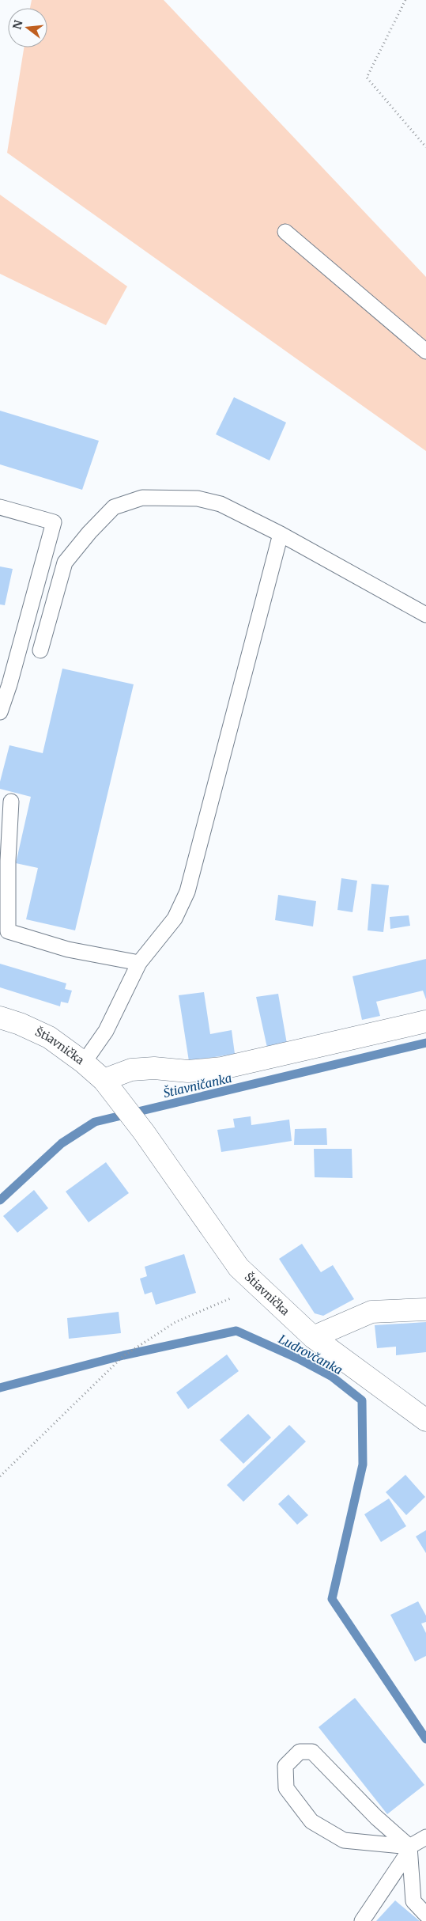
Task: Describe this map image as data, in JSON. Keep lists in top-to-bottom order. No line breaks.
{"streets":{"street":["Štiavnička"]},"water":["Štiavničanka","Ludrovčanka"],"north":"left"}
